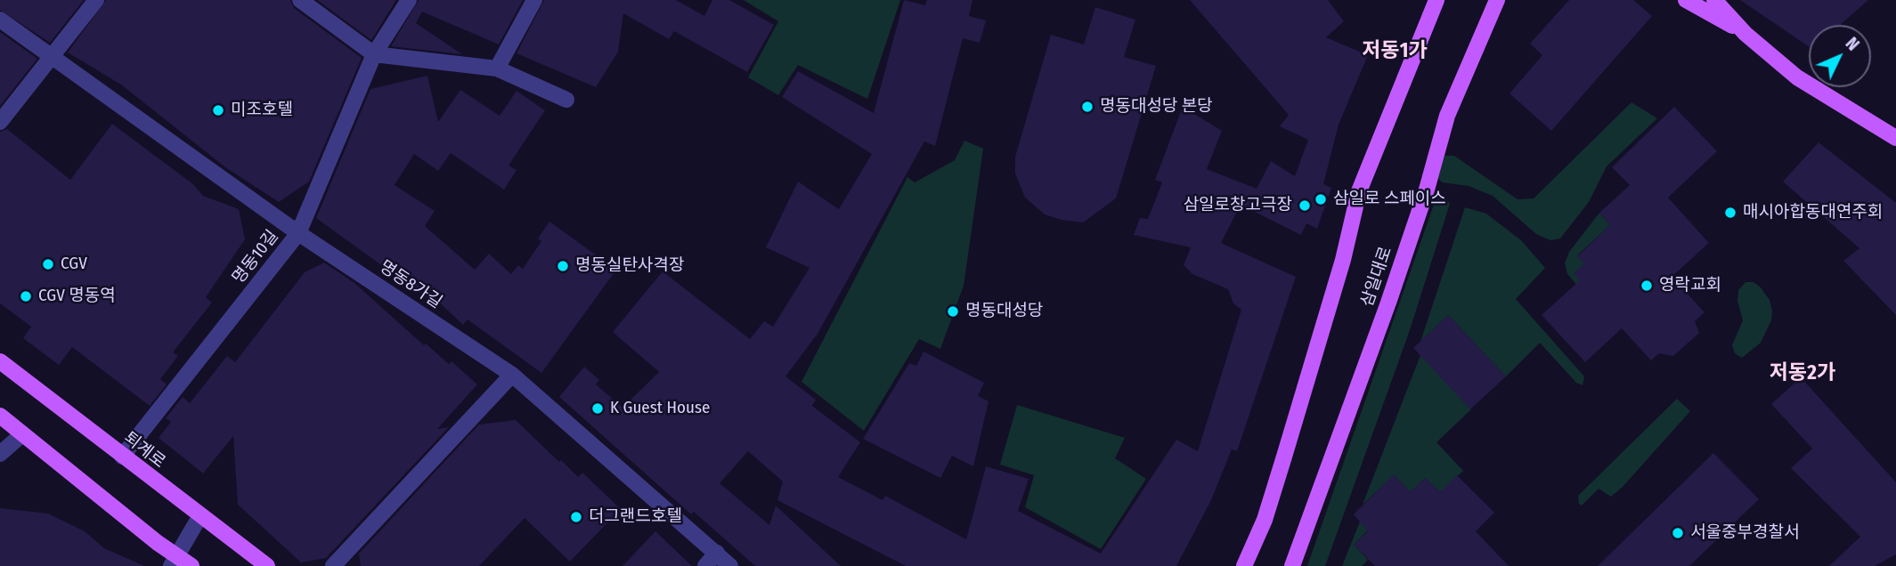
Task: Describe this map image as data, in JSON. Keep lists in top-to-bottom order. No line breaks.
{"streets":{"main road":["삼일대로","퇴계로"],"street":["명동10길","명동8가길"]},"crossings":[["명동10길","명동8가길"],["명동10길","퇴계로"]],"districts":["저동1가","저동2가"],"places":["명동대성당 본당","미조호텔","삼일로 스페이스","삼일로창고극장","매시아합동대연주회","CGV","명동실탄사격장","영락교회","CGV 명동역","명동대성당","K Guest House","더그랜드호텔","서울중부경찰서"],"north":"top right"}
